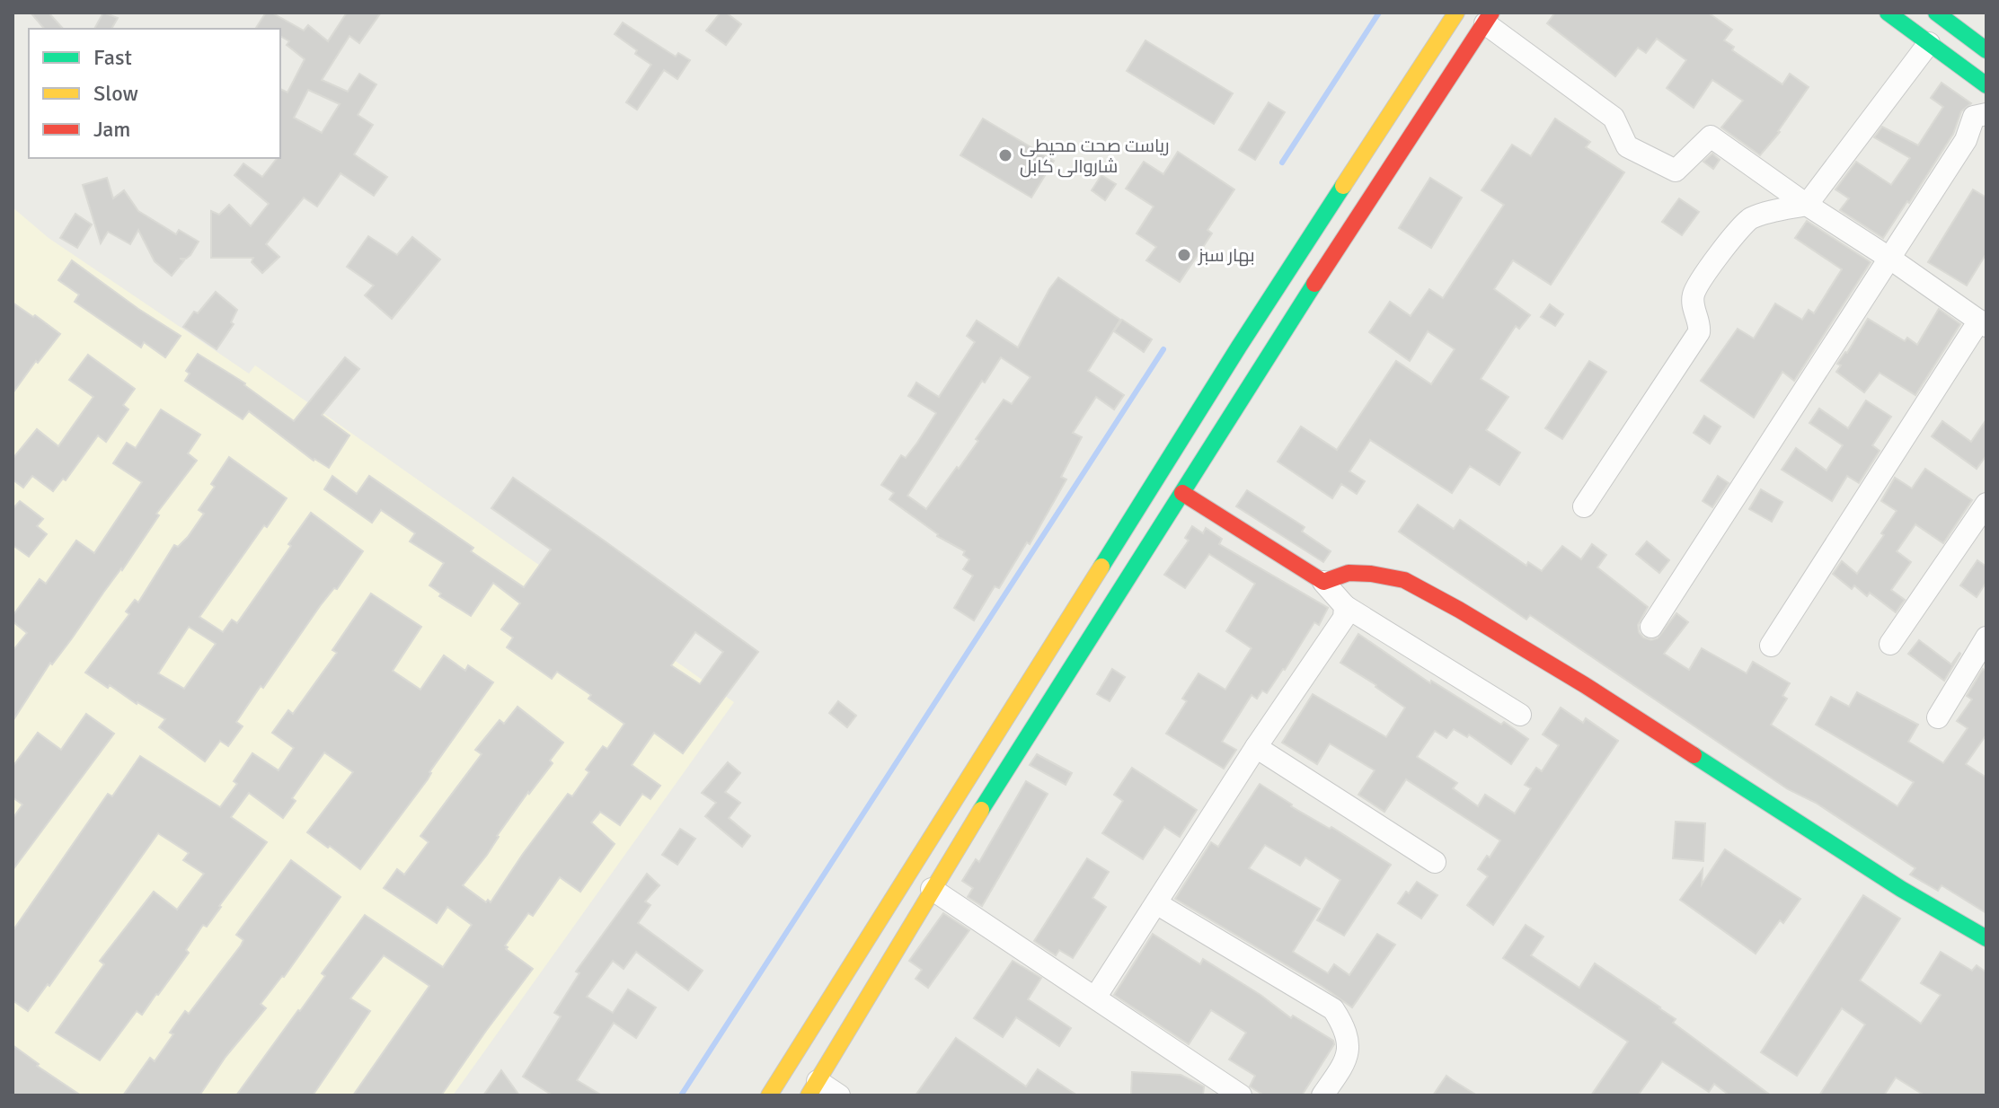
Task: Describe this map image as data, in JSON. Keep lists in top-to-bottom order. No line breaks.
{"places":["ریاست صحت محیطی شاروالی کابل","بهار سبز"],"legend":["Fast","Slow","Jam"]}
